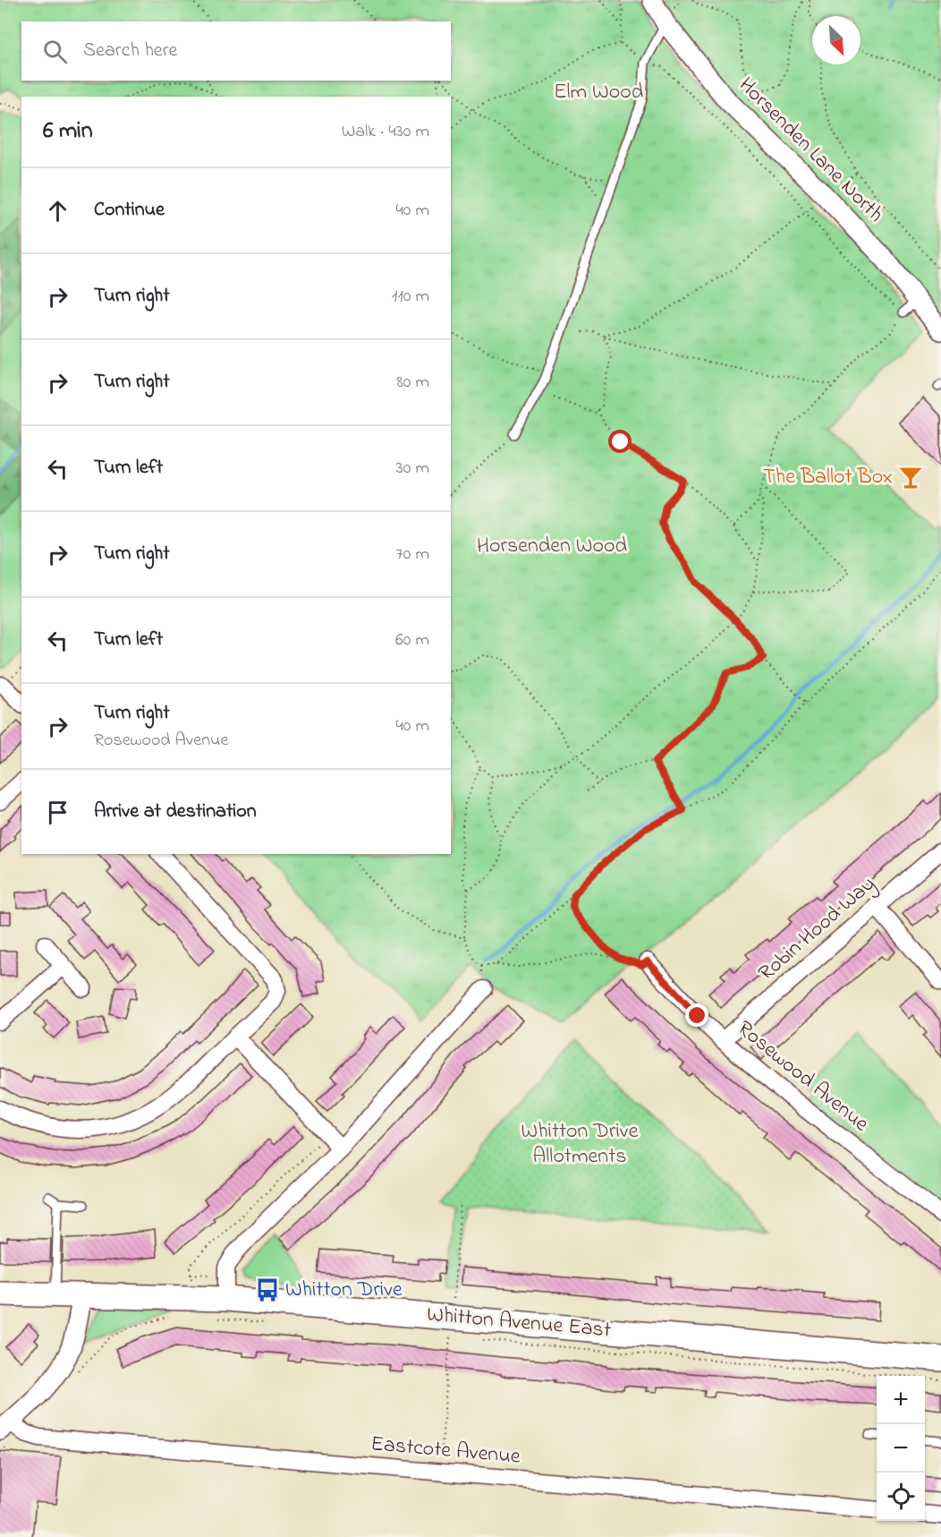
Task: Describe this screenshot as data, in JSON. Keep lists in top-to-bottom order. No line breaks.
{"streets":{"main road":["Whitton Avenue East"],"street":["Horsenden Lane North","Robin Hood Way","Rosewood Avenue","Eastcote Avenue"]},"crossings":[["Robin Hood Way","Rosewood Avenue"]],"parks":["Elm Wood","Horsenden Wood","Whitton Drive Allotments"],"places":{"bar":["The Ballot Box"],"bus stop":["Whitton Drive"]},"north":"bottom right","page":{"search":"Search here","heading":["6 min","Walk · 430 m"],"list":[["Continue","40 m"],["Turn right","110 m"],["Turn right","80 m"],["Turn left","30 m"],["Turn right","70 m"],["Turn left","60 m"],["Turn right","Rosewood Avenue","40 m"],"Arrive at destination"],"map_buttons":["+","−"]}}
